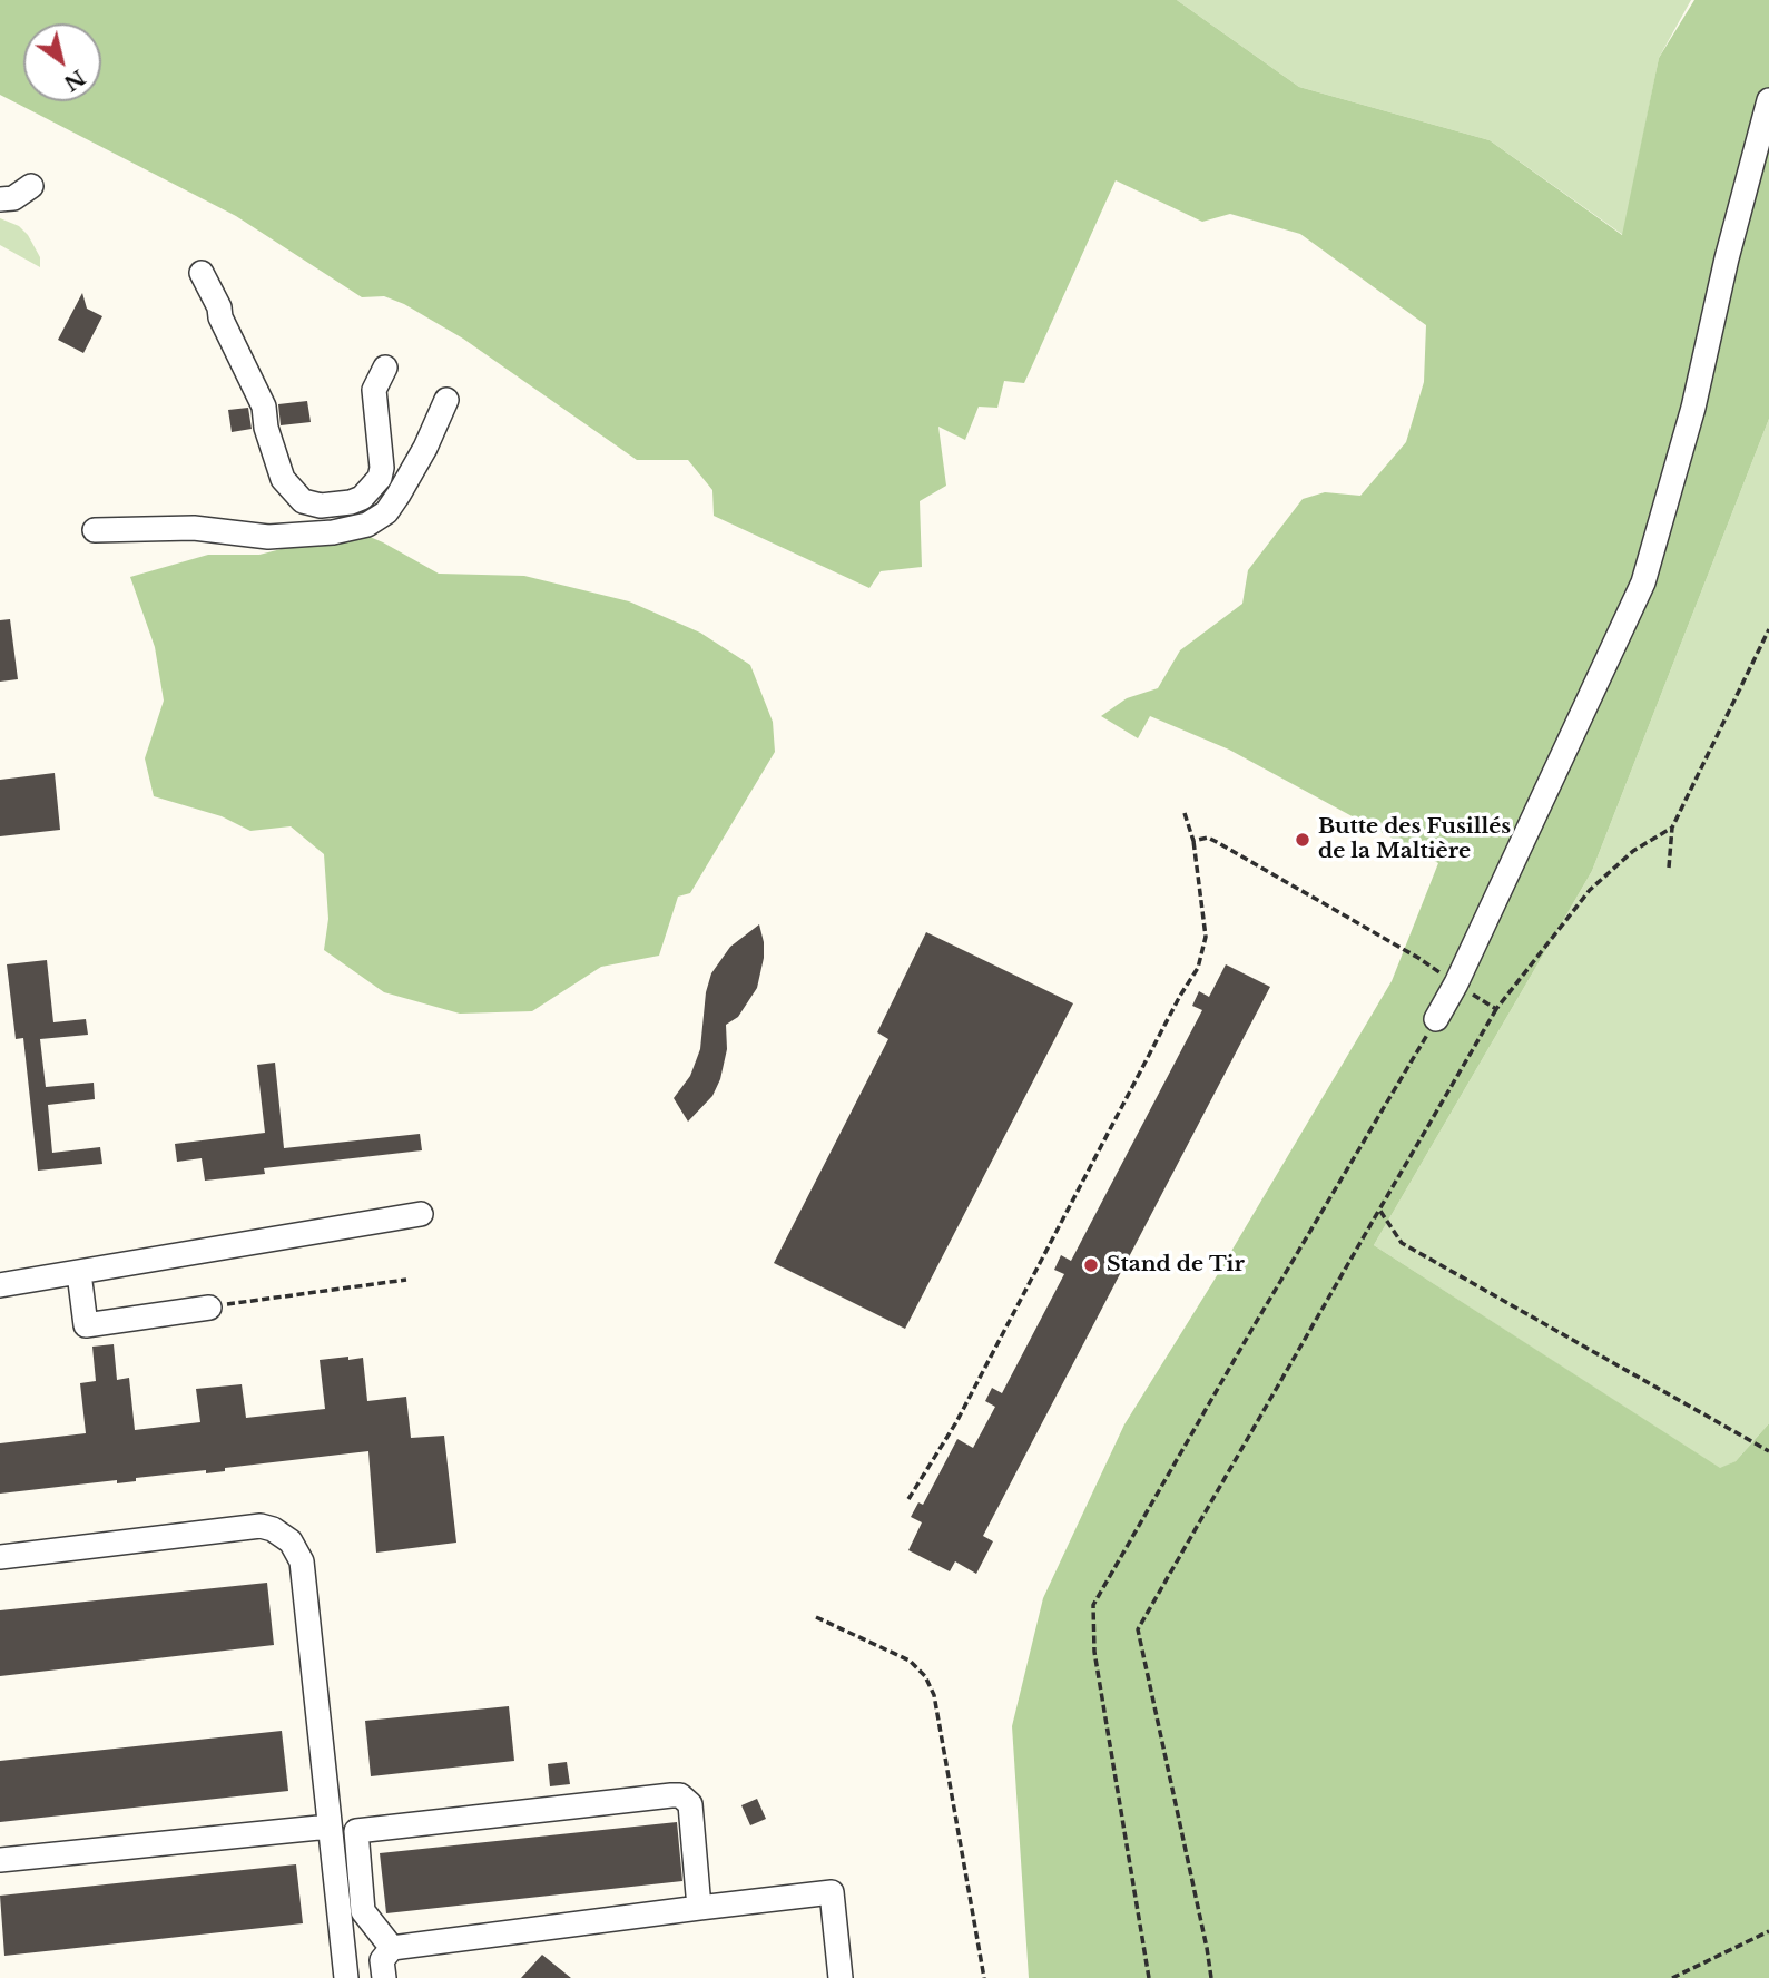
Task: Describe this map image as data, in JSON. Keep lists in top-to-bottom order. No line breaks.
{"places":["Butte des Fusillés de la Maltière","Stand de Tir"],"north":"bottom right"}
